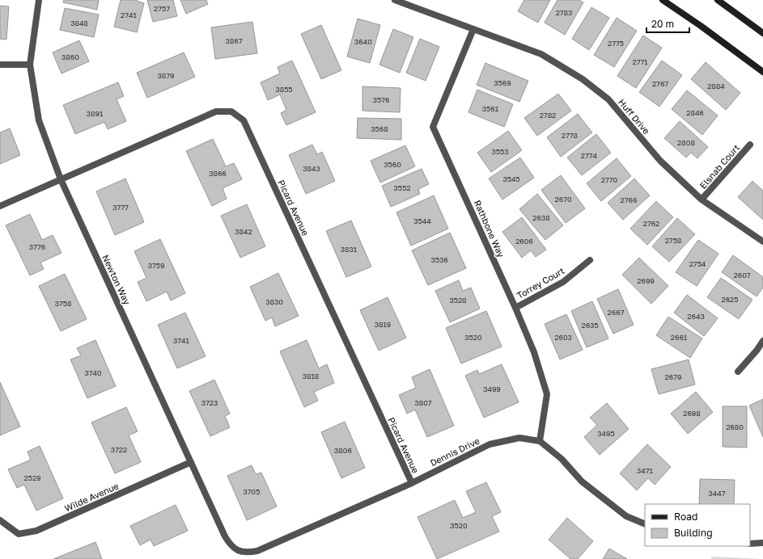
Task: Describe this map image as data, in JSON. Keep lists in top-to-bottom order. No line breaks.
{"streets":{"street":["Huff Drive","Elsnab Court","Picard Avenue","Rathbone Way","Newton Way","Torrey Court","Dennis Drive","Wilde Avenue"]},"crossings":[["Huff Drive","Elsnab Court"],["Huff Drive","Rathbone Way"],["Picard Avenue","Newton Way"],["Picard Avenue","Dennis Drive"],["Rathbone Way","Torrey Court"],["Rathbone Way","Dennis Drive"],["Newton Way","Dennis Drive"],["Newton Way","Wilde Avenue"]],"house_numbers":["2757","2783","2741","3848","3867","3640","2775","3860","2771","3879","3569","2767","2884","3855","3576","3561","2846","3891","2782","3568","2778","2808","3553","2774","3560","3843","3866","3545","2770","3552","2670","2766","3777","2638","3544","2762","3842","2758","2606","3776","3831","3536","2754","3759","2607","2699","2625","3528","3830","3758","2667","2643","3819","2635","3520","2603","2661","3741","3740","3818","2679","3499","3723","3807","2698","2680","3495","3722","3806","3471","2529","3705","3447","3520"],"legend":["Road","Building"],"scale_bar":"20 m"}
